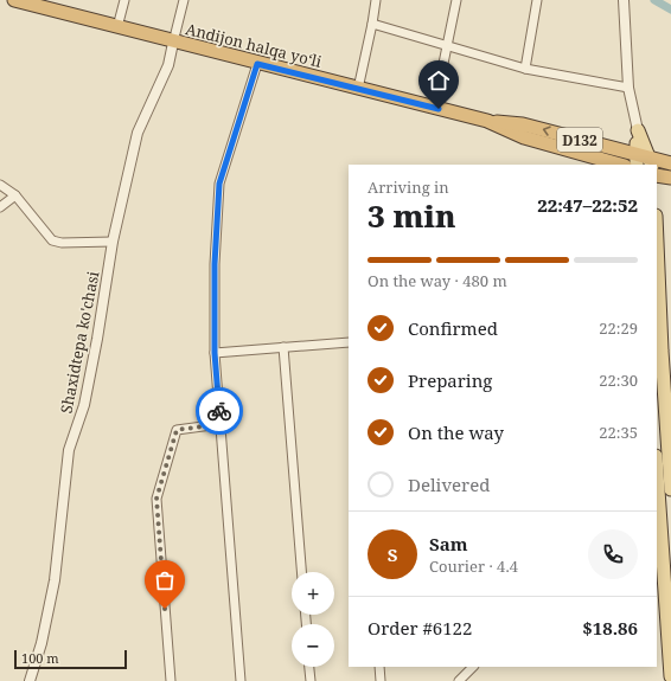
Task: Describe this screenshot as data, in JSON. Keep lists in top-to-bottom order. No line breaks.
{"streets":{"highway":["Andijon halqa yo‘li","D132"],"street":["Shaxidtepa ko'chasi"]},"crossings":[["Andijon halqa yo‘li","Shaxidtepa ko'chasi"]],"scale_bar":"100 m","page":{"heading":["3 min","Arriving in","22:47–22:52"],"panel":["Sam","Courier · 4.4","Order #6122","$18.86"],"bar":"On the way · 480 m","list":[["Confirmed","22:29"],["Preparing","22:30"],["On the way","22:35"],"Delivered"],"round":"S","map_buttons":["+","−"],"scale":"100 m"}}
